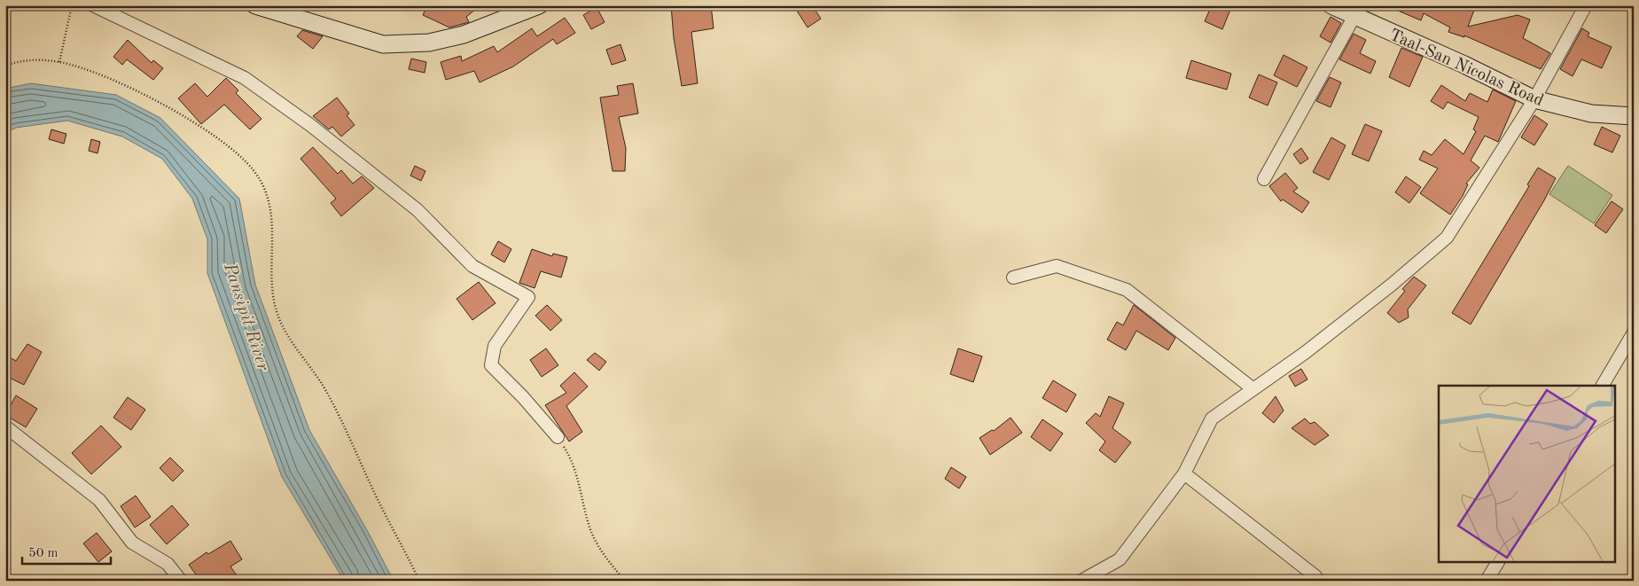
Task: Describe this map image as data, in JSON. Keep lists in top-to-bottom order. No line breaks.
{"streets":{"main road":["Taal-San Nicolas Road"]},"water":["Pansipit River"],"scale_bar":"50 m"}
